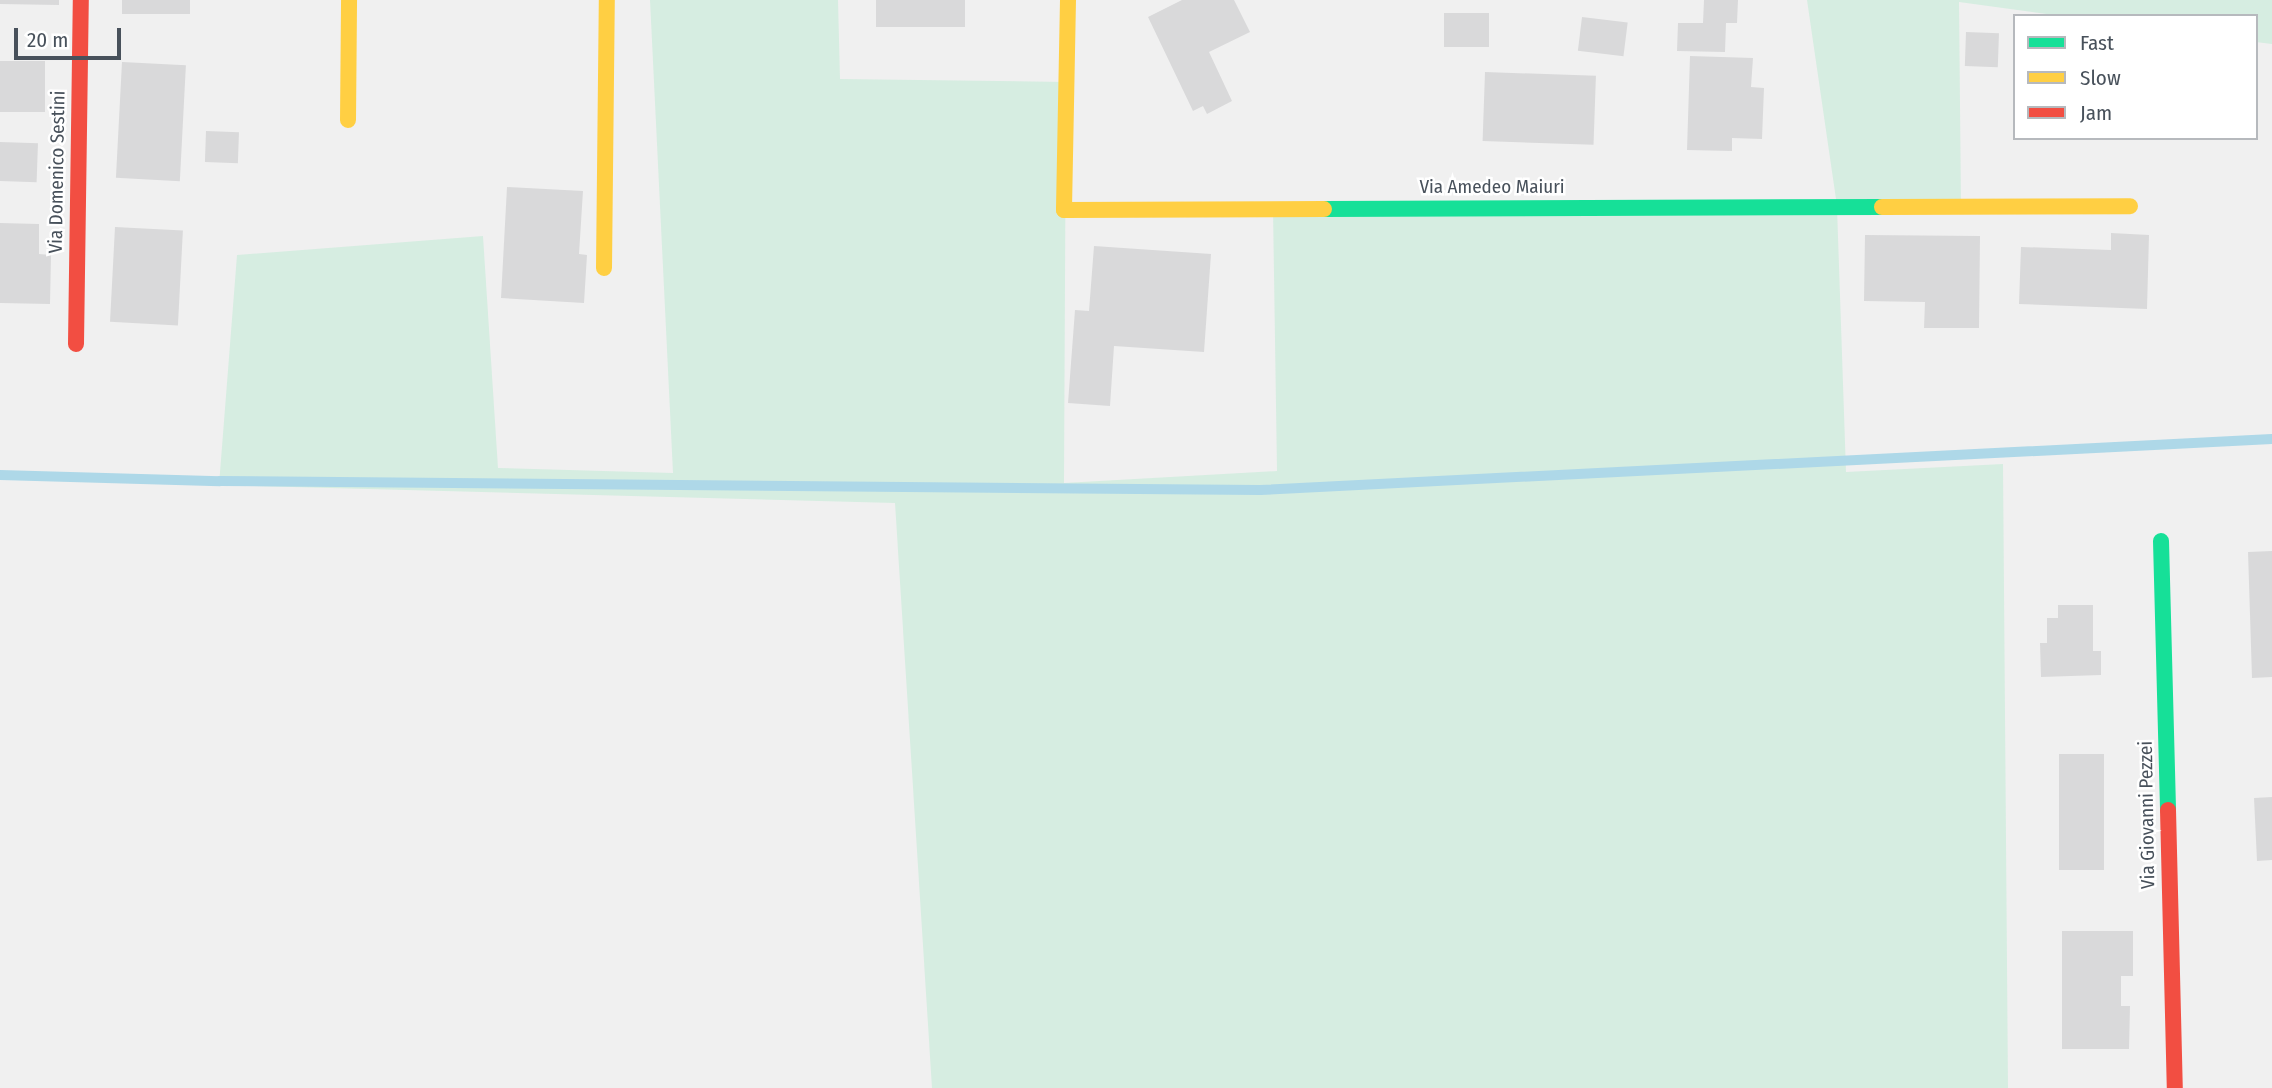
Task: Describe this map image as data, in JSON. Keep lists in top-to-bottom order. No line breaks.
{"streets":{"street":["Via Domenico Sestini","Via Amedeo Maiuri","Via Giovanni Pezzei"]},"legend":["Fast","Slow","Jam"],"scale_bar":"20 m"}
